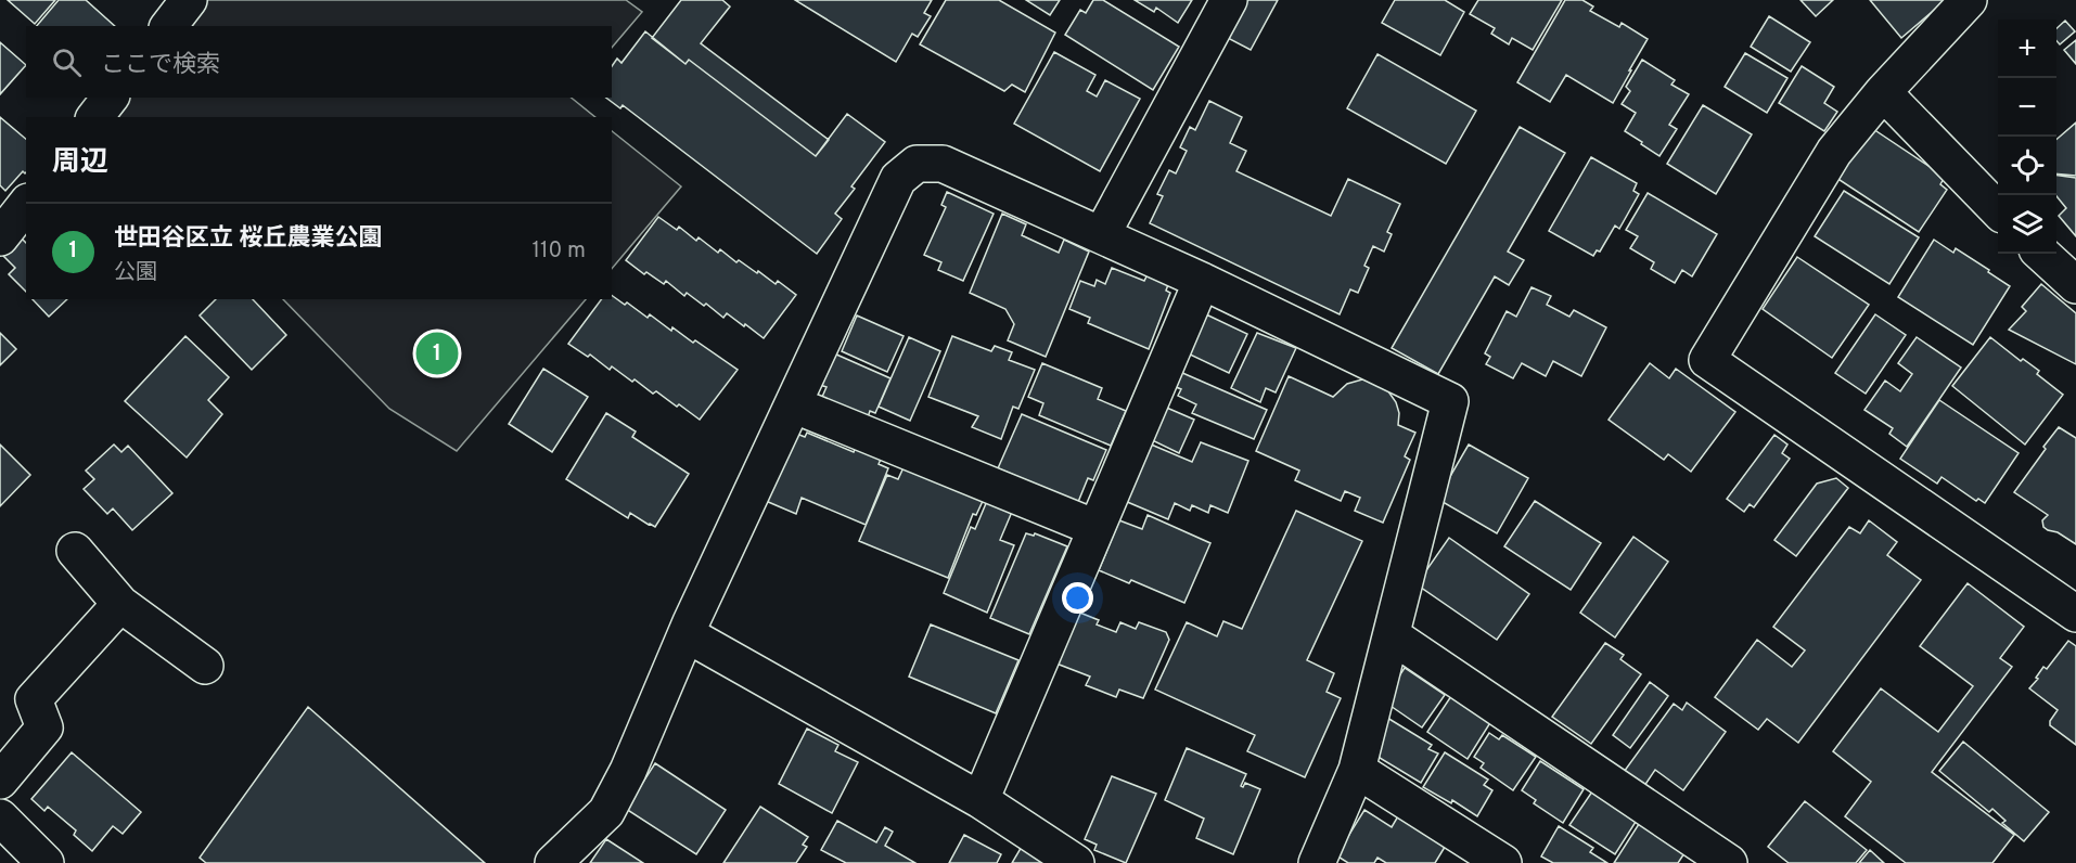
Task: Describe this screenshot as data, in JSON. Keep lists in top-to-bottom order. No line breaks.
{"page":{"map_buttons":["+","−"],"search":"ここで検索","heading":"周辺","list":[{"mark":"1","name":"世田谷区立 桜丘農業公園","note":"公園","value":"110 m"}],"pins":"1"}}
